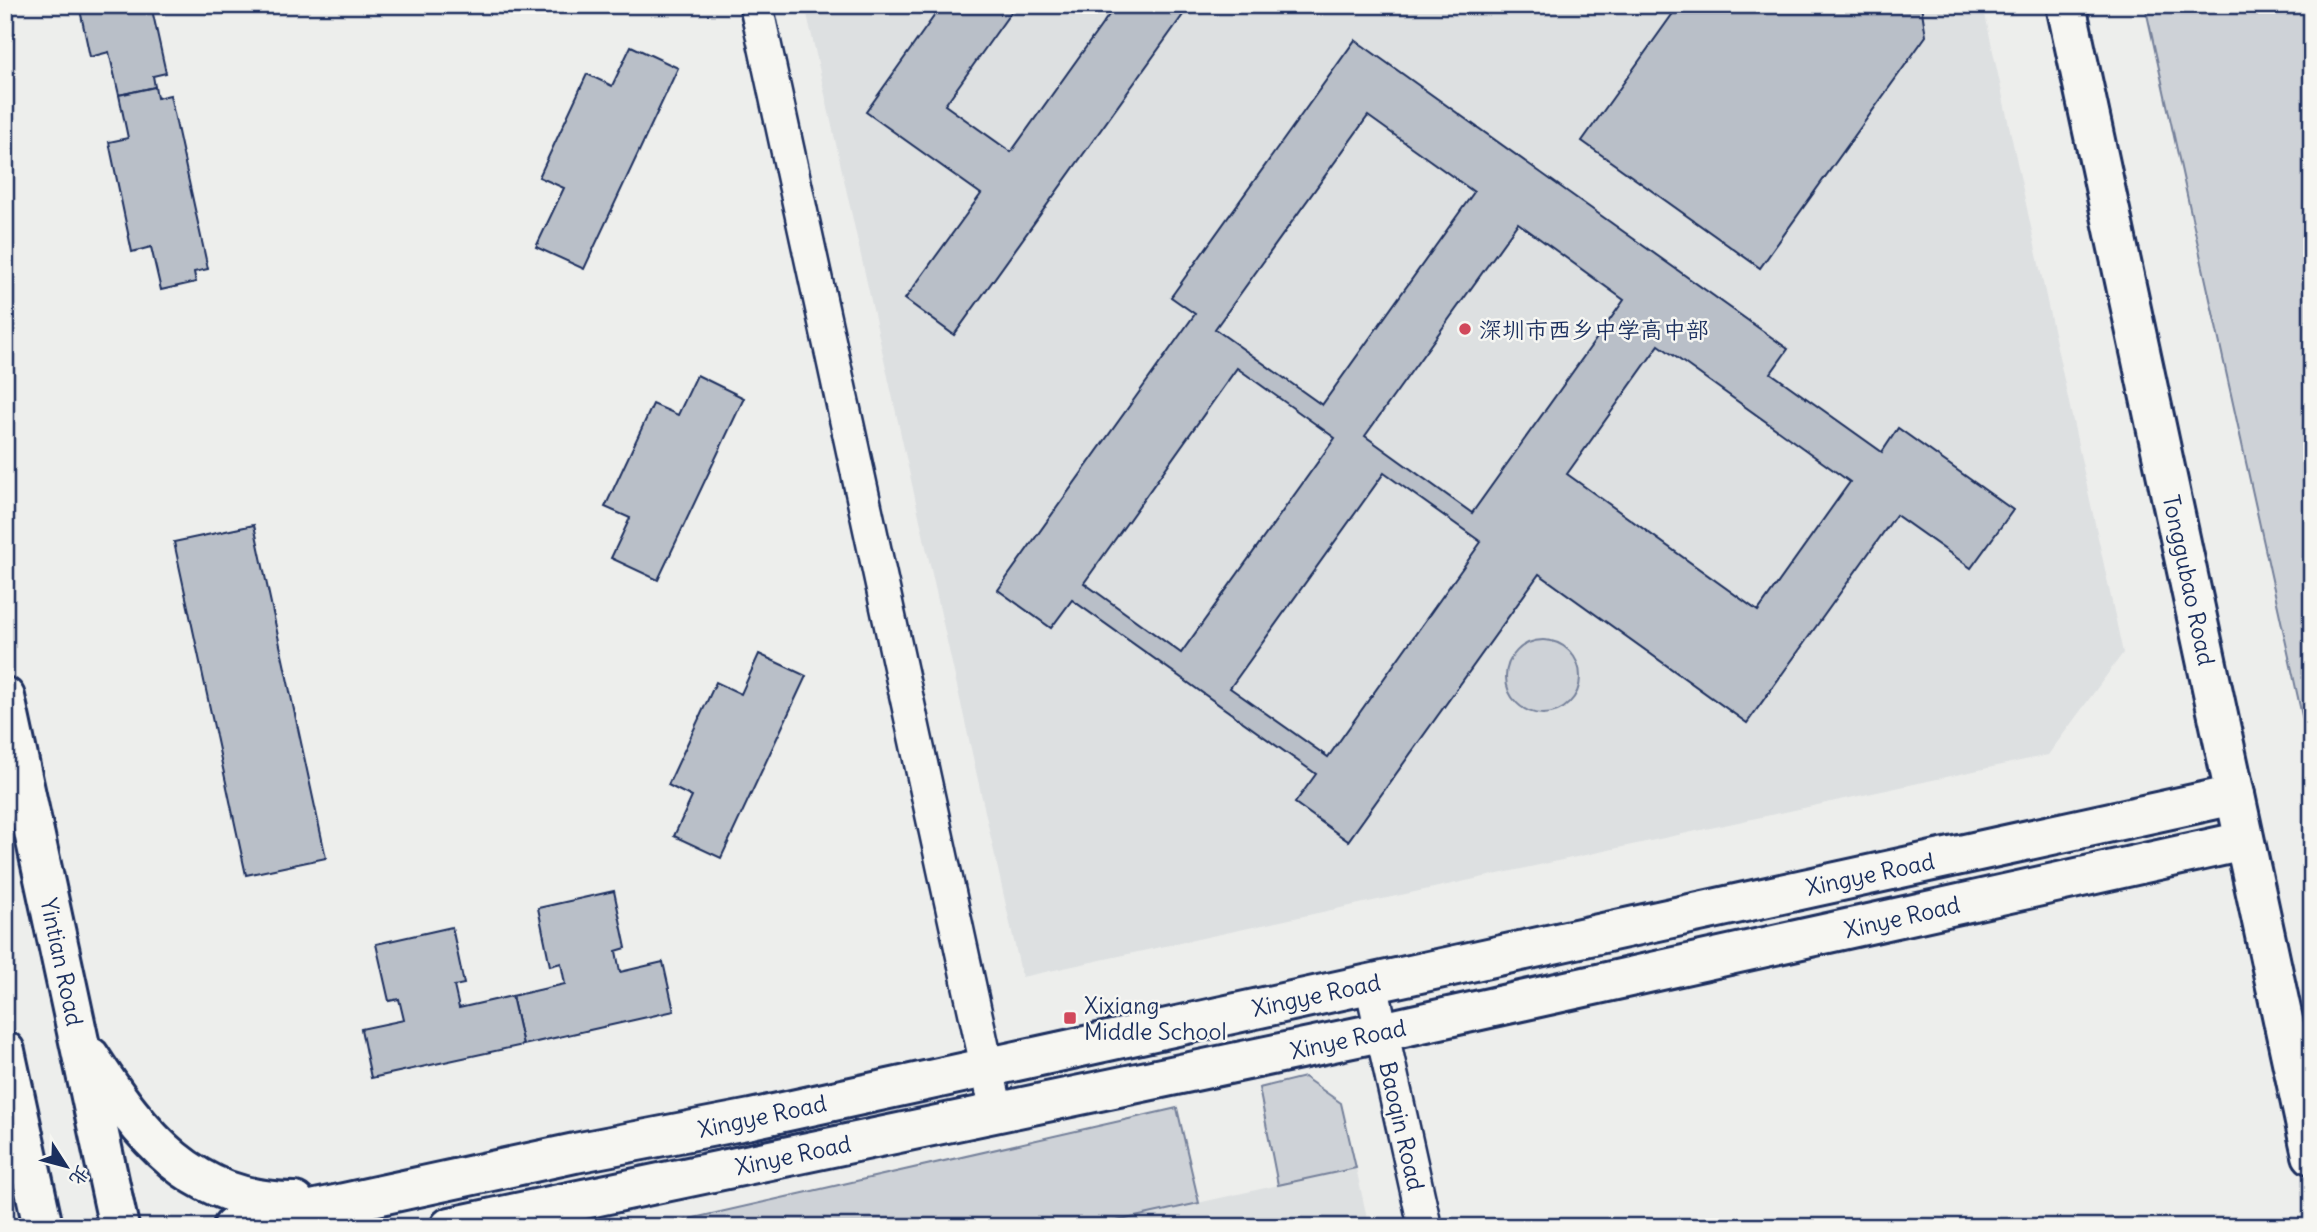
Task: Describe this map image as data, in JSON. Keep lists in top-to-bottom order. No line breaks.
{"streets":{"main road":["Tonggubao Road","Xingye Road","Xinye Road","Yintian Road"],"street":["Baoqin Road"]},"crossings":[["Tonggubao Road","Xingye Road"],["Tonggubao Road","Xinye Road"],["Xingye Road","Baoqin Road"],["Xinye Road","Baoqin Road"]],"places":{"other":["深圳市西乡中学高中部"],"transit":["Xixiang Middle School"]},"north":"bottom right"}
